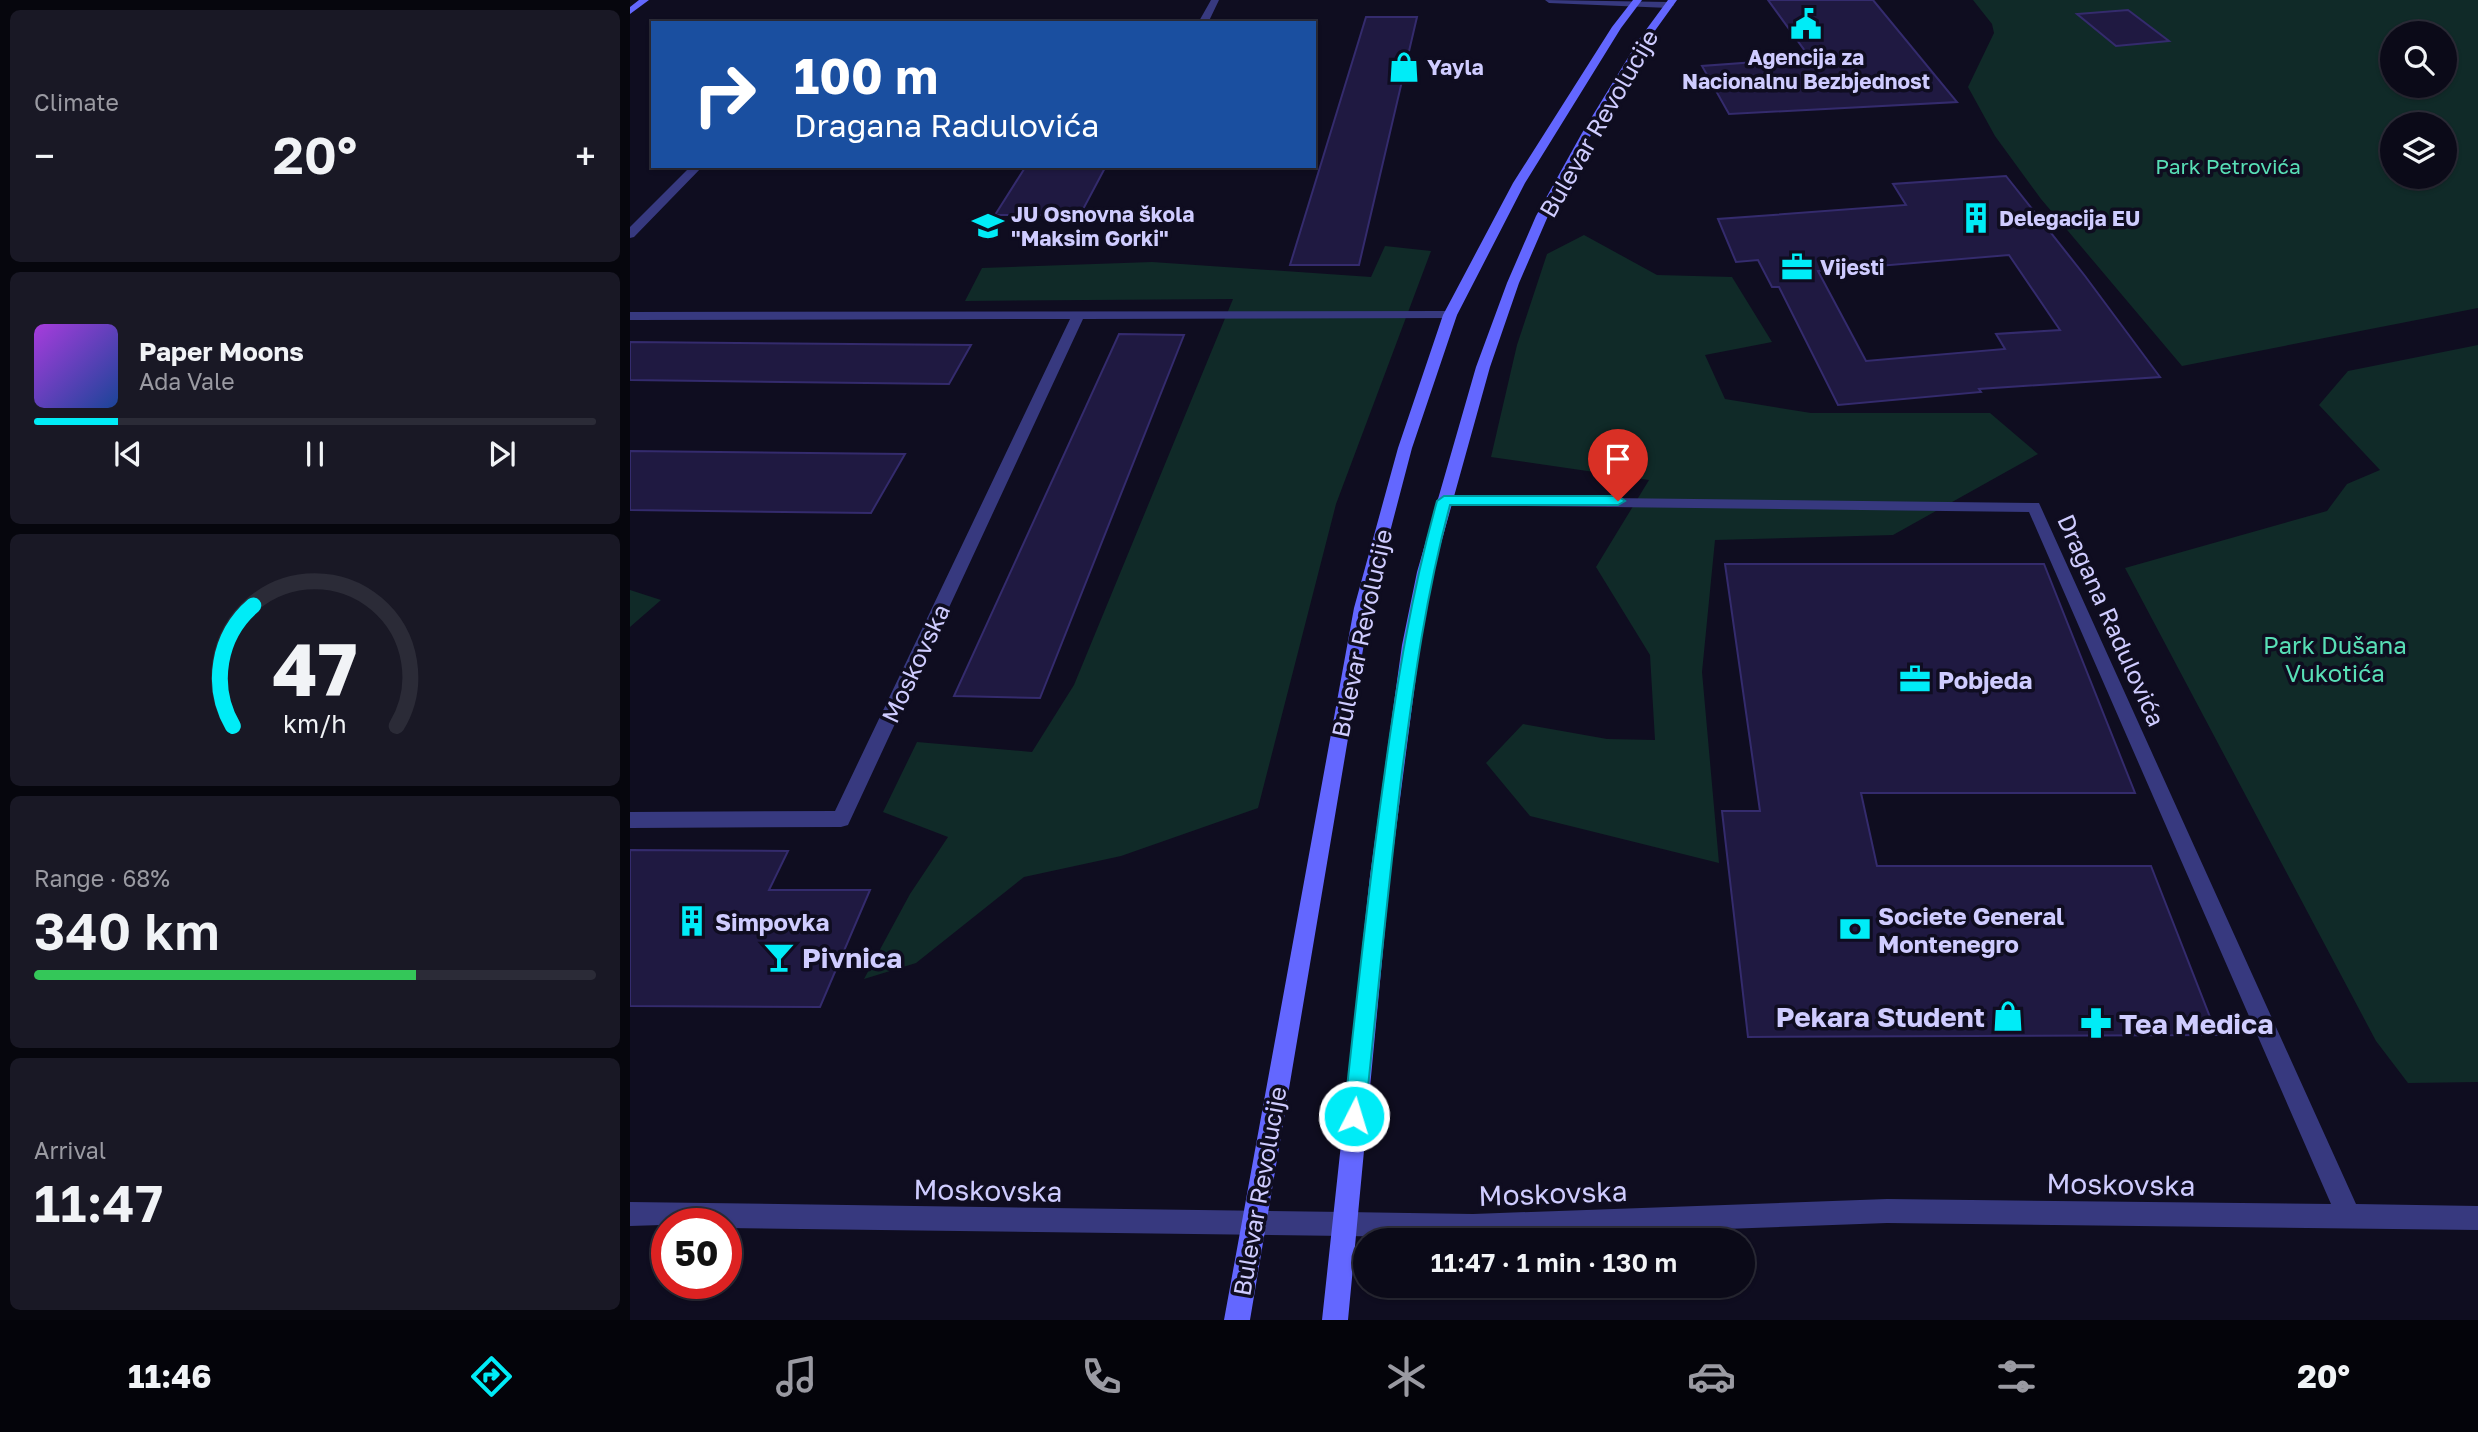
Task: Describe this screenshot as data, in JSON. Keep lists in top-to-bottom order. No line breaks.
{"streets":{"main road":["Bulevar Revolucije"],"street":["Dragana Radulovića","Moskovska"]},"crossings":[["Bulevar Revolucije","Dragana Radulovića"],["Bulevar Revolucije","Moskovska"],["Dragana Radulovića","Moskovska"]],"parks":["Park Petrovića","Park Dušana Vukotića"],"places":{"public building":["Agencija za Nacionalnu Bezbjednost"],"shop":["Yayla","Pekara Student"],"building":["Delegacija EU","Simpovka"],"school or university":["JU Osnovna škola \"Maksim Gorki\""],"office":["Vijesti","Pobjeda"],"bank":["Societe General Montenegro"],"bar":["Pivnica"],"pharmacy":["Tea Medica"]},"page":{"tile":["Climate",["Range · 68%","340 km"],["Arrival","11:47"]],"turn":["100 m","Dragana Radulovića"],"heat":["−","20°","+"],"song":["Paper Moons","Ada Vale"],"limit":"50","trip":"11:47 · 1 min · 130 m","tabs":["11:46","20°"],"gauge":["47","km/h"]}}
